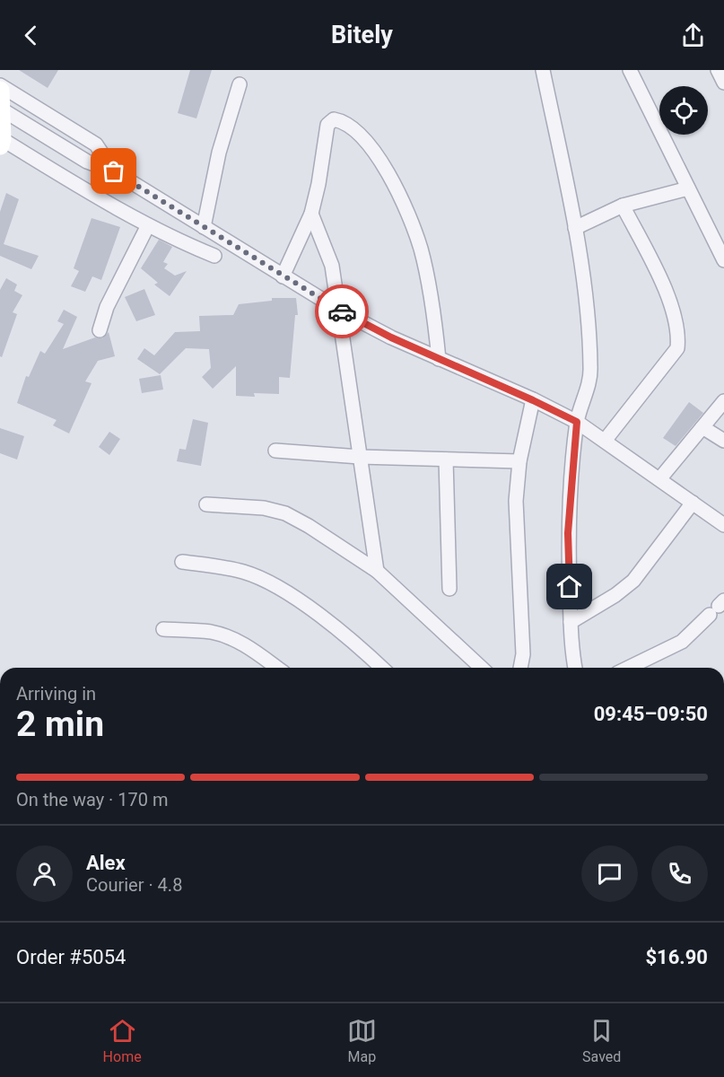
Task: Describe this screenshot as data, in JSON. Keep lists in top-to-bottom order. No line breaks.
{"page":{"header":"Bitely","heading":["2 min","Arriving in","09:45–09:50"],"panel":["Alex","Courier · 4.8","Order #5054","$16.90"],"bar":"On the way · 170 m","tabs":["Home","Map","Saved"]}}
